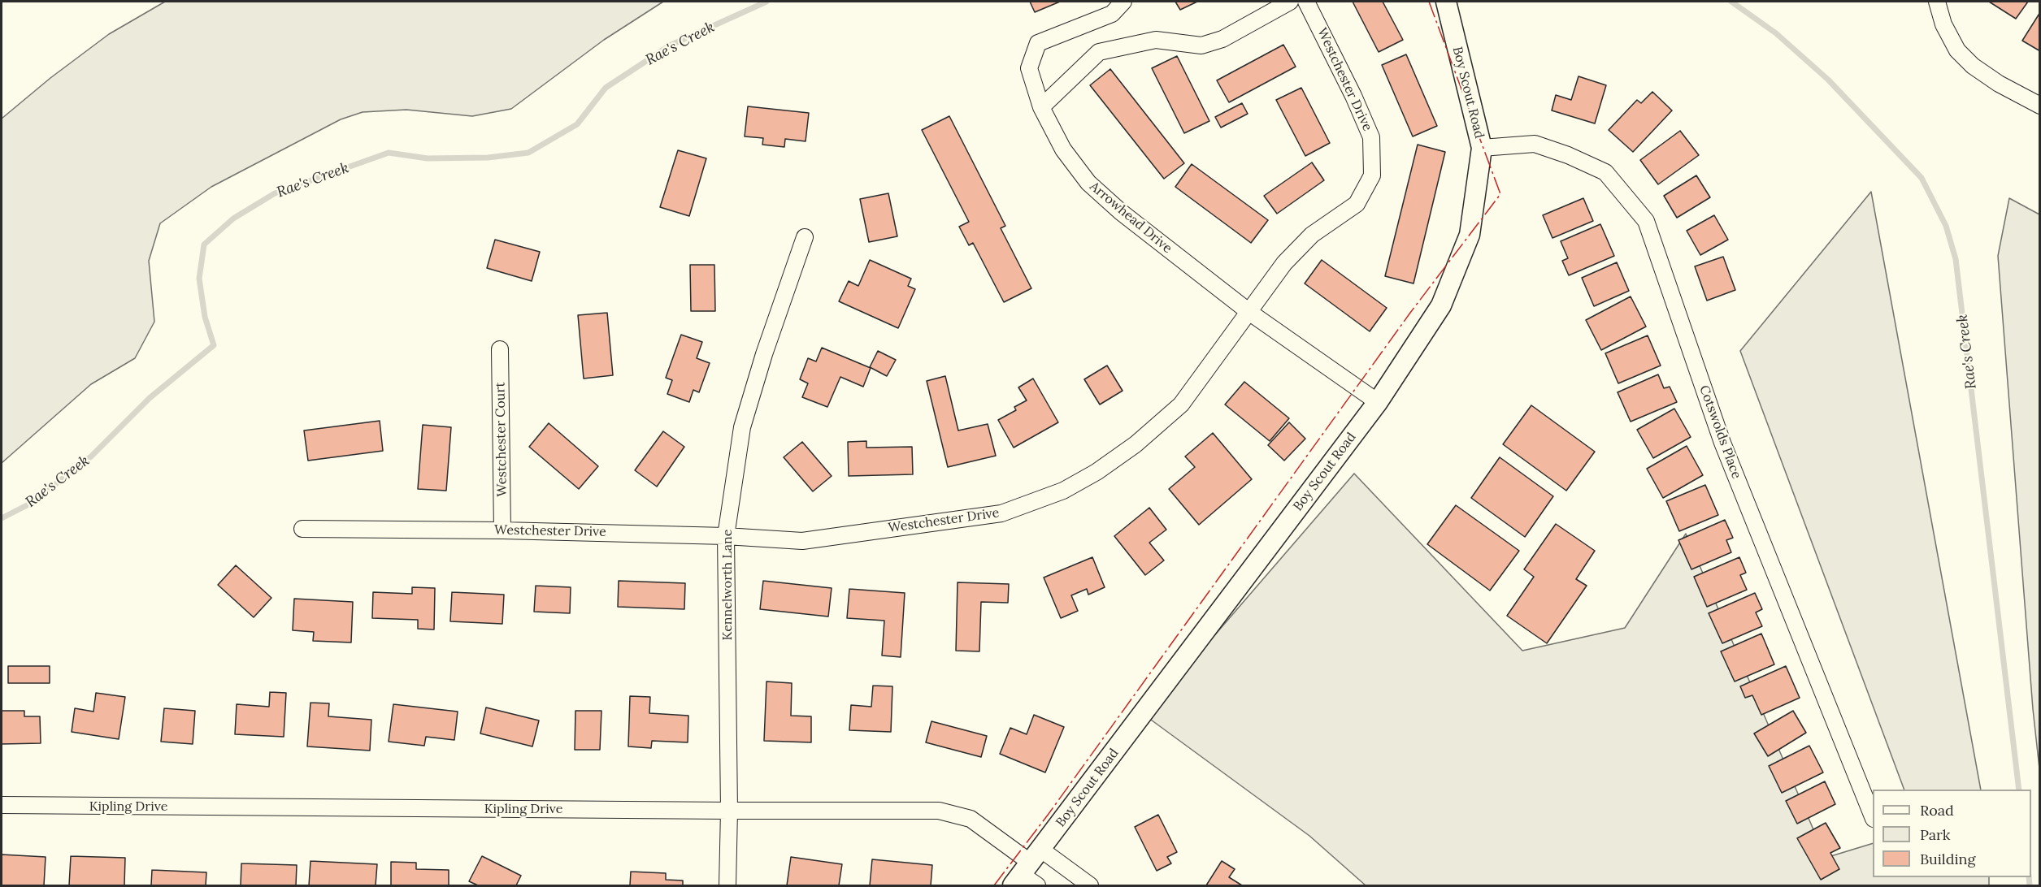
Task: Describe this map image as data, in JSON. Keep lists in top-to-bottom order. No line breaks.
{"streets":{"street":["Westchester Drive","Boy Scout Road","Arrowhead Drive","Cotswolds Place","Westchester Court","Kennelworth Lane","Kipling Drive"]},"crossings":[["Westchester Drive","Arrowhead Drive"],["Westchester Drive","Westchester Court"],["Westchester Drive","Kennelworth Lane"],["Boy Scout Road","Arrowhead Drive"],["Boy Scout Road","Cotswolds Place"],["Boy Scout Road","Kipling Drive"],["Kennelworth Lane","Kipling Drive"]],"water":["Rae's Creek"],"legend":["Road","Park","Building"]}
